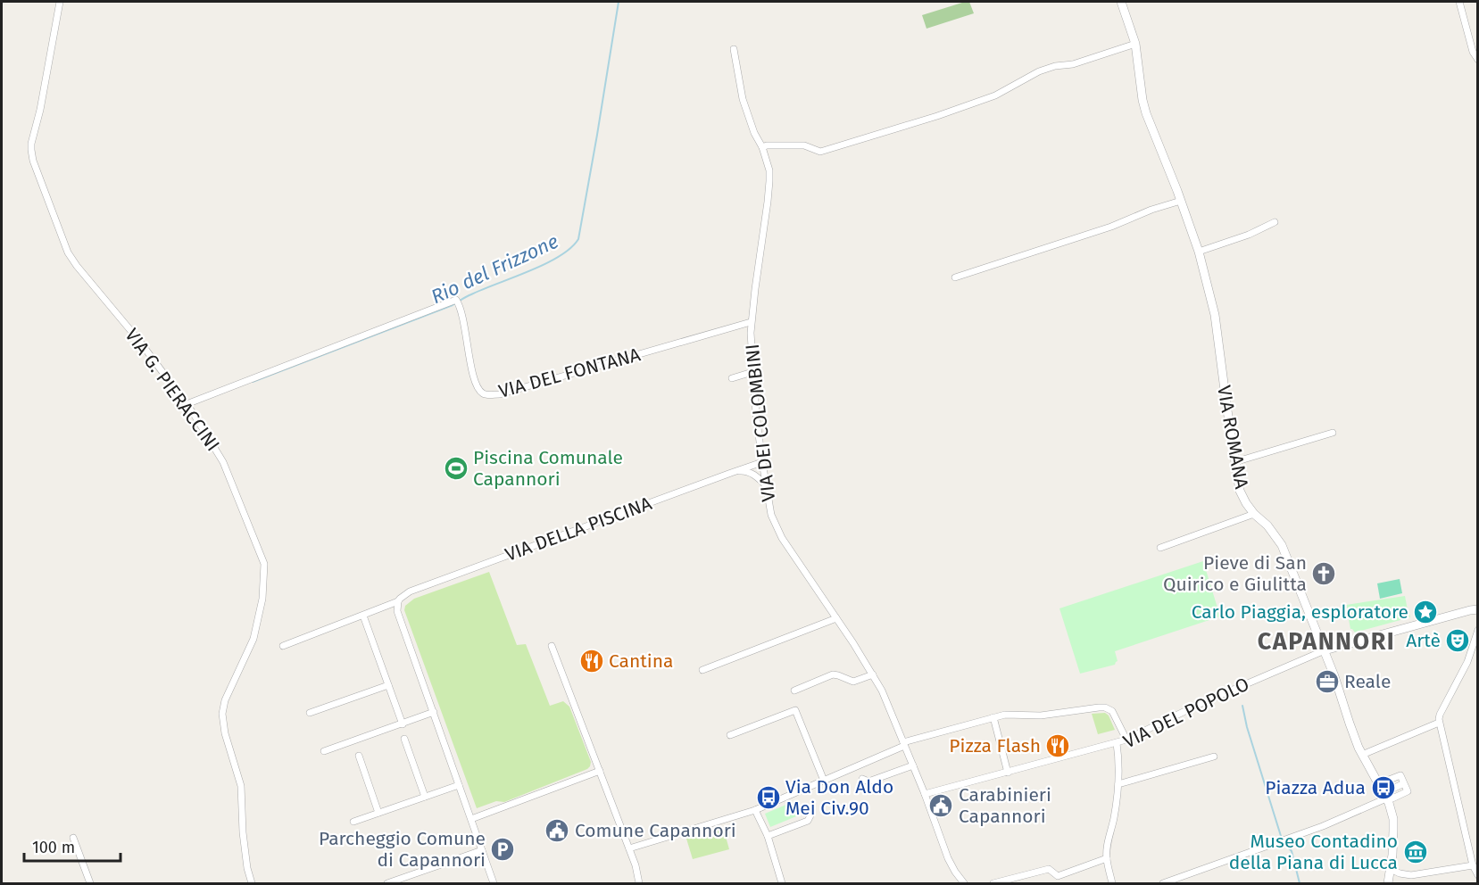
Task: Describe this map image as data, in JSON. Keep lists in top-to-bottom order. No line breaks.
{"streets":{"street":["VIA DEL FONTANA","VIA G. PIERACCINI","VIA DEI COLOMBINI","VIA ROMANA","VIA DELLA PISCINA","VIA DEL POPOLO"]},"crossings":[["VIA DEL FONTANA","VIA G. PIERACCINI"],["VIA DEL FONTANA","VIA DEI COLOMBINI"],["VIA DEI COLOMBINI","VIA DELLA PISCINA"],["VIA ROMANA","VIA DEL POPOLO"]],"districts":["CAPANNORI"],"water":["Rio del Frizzone"],"places":{"sports":["Piscina Comunale Capannori"],"church":["Pieve di San Quirico e Giulitta"],"place":["Carlo Piaggia, esploratore"],"theatre":["Artè"],"restaurant":["Cantina","Pizza Flash"],"office":["Reale"],"bus stop":["Piazza Adua","Via Don Aldo Mei Civ.90"],"public building":["Carabinieri Capannori","Comune Capannori"],"parking":["Parcheggio Comune di Capannori"],"museum":["Museo Contadino della Piana di Lucca"]},"scale_bar":"100 m"}
